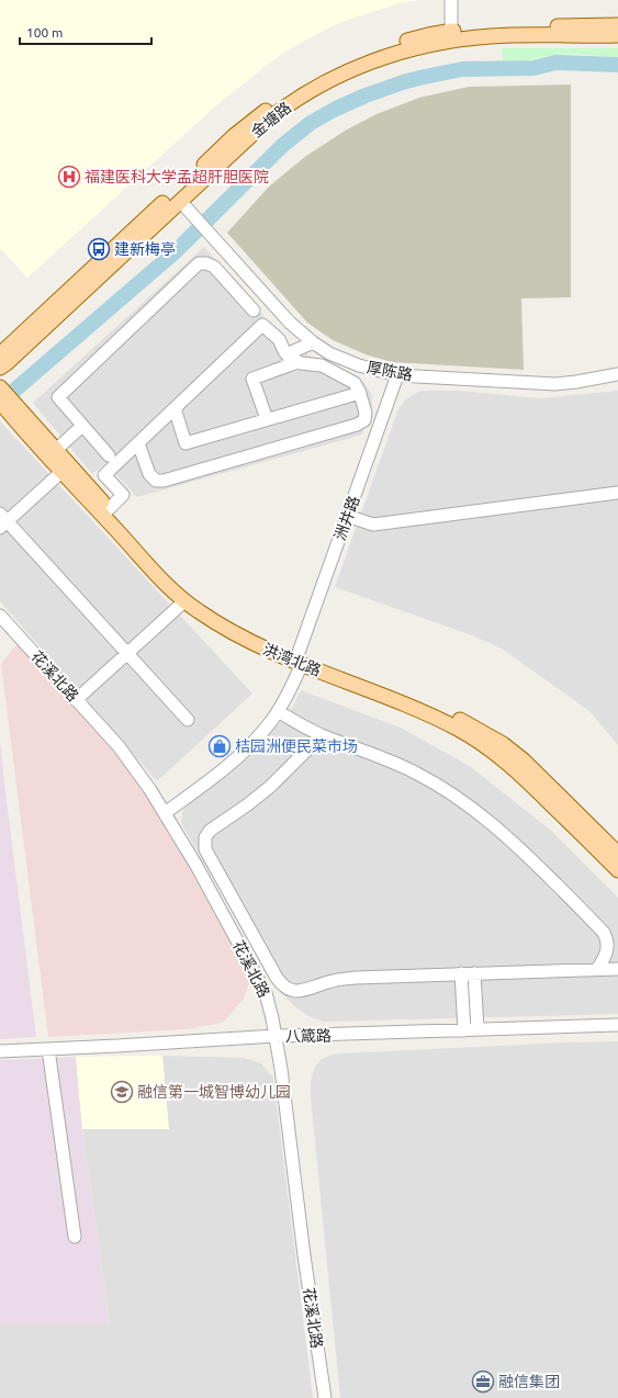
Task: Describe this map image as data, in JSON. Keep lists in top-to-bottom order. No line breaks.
{"streets":{"main road":["金塘路","洪湾北路"],"street":["厚陈路","洲井路","花溪北路","八箴路"]},"crossings":[["金塘路","厚陈路"],["厚陈路","洲井路"],["洲井路","洪湾北路"],["洲井路","花溪北路"],["花溪北路","八箴路"]],"places":{"hospital":["福建医科大学孟超肝胆医院"],"bus stop":["建新梅亭"],"shop":["桔园洲便民菜市场"],"school or university":["融信第一城智博幼儿园"],"office":["融信集团"]},"scale_bar":"100 m"}
